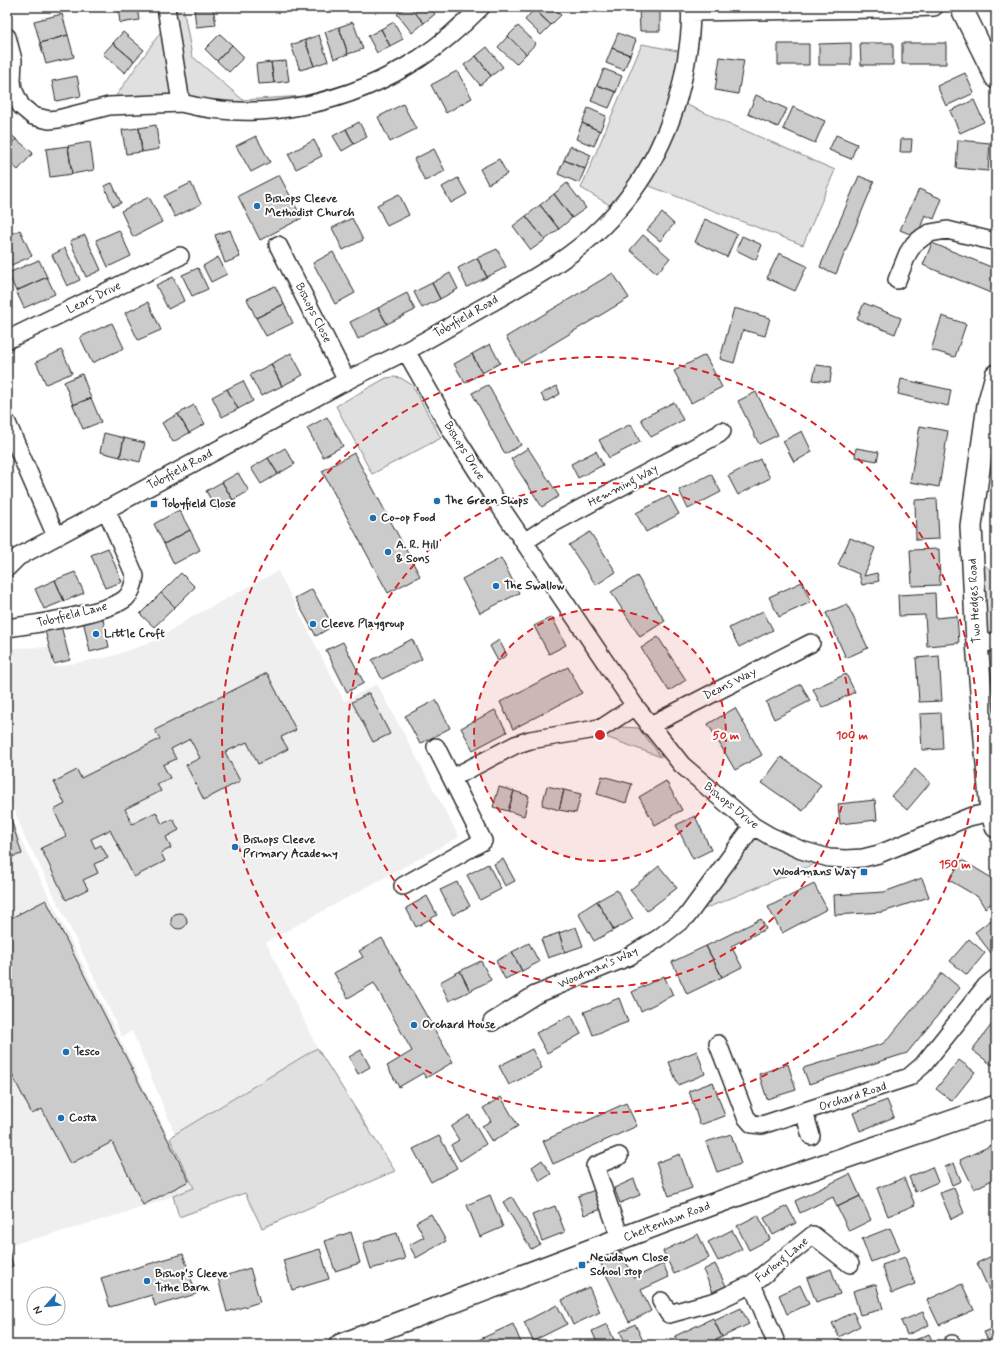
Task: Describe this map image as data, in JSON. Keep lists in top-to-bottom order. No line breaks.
{"streets":{"street":["Lears Drive","Bishops Close","Tobyfield Road","Bishops Drive","Hemming Way","Two Hedges Road","Tobyfield Lane","Deans Way","Woodman's Way","Orchard Road","Cheltenham Road","Furlong Lane"]},"crossings":[["Bishops Close","Tobyfield Road"],["Tobyfield Road","Bishops Drive"],["Tobyfield Road","Tobyfield Lane"],["Bishops Drive","Hemming Way"],["Bishops Drive","Two Hedges Road"],["Bishops Drive","Deans Way"],["Bishops Drive","Woodman's Way"]],"places":{"other":["Bishops Cleeve Methodist Church","The Green Shops","Co-op Food","A. R. Hill & Sons","The Swallow","Cleeve Playgroup","Little Croft","Bishops Cleeve Primary Academy","Orchard House","Tesco","Costa","Bishop's Cleeve Tithe Barn"],"transit":["Tobyfield Close","Woodmans Way","Newdawn Close School stop"]},"north":"bottom left","rings":["50 m","100 m","150 m"]}
